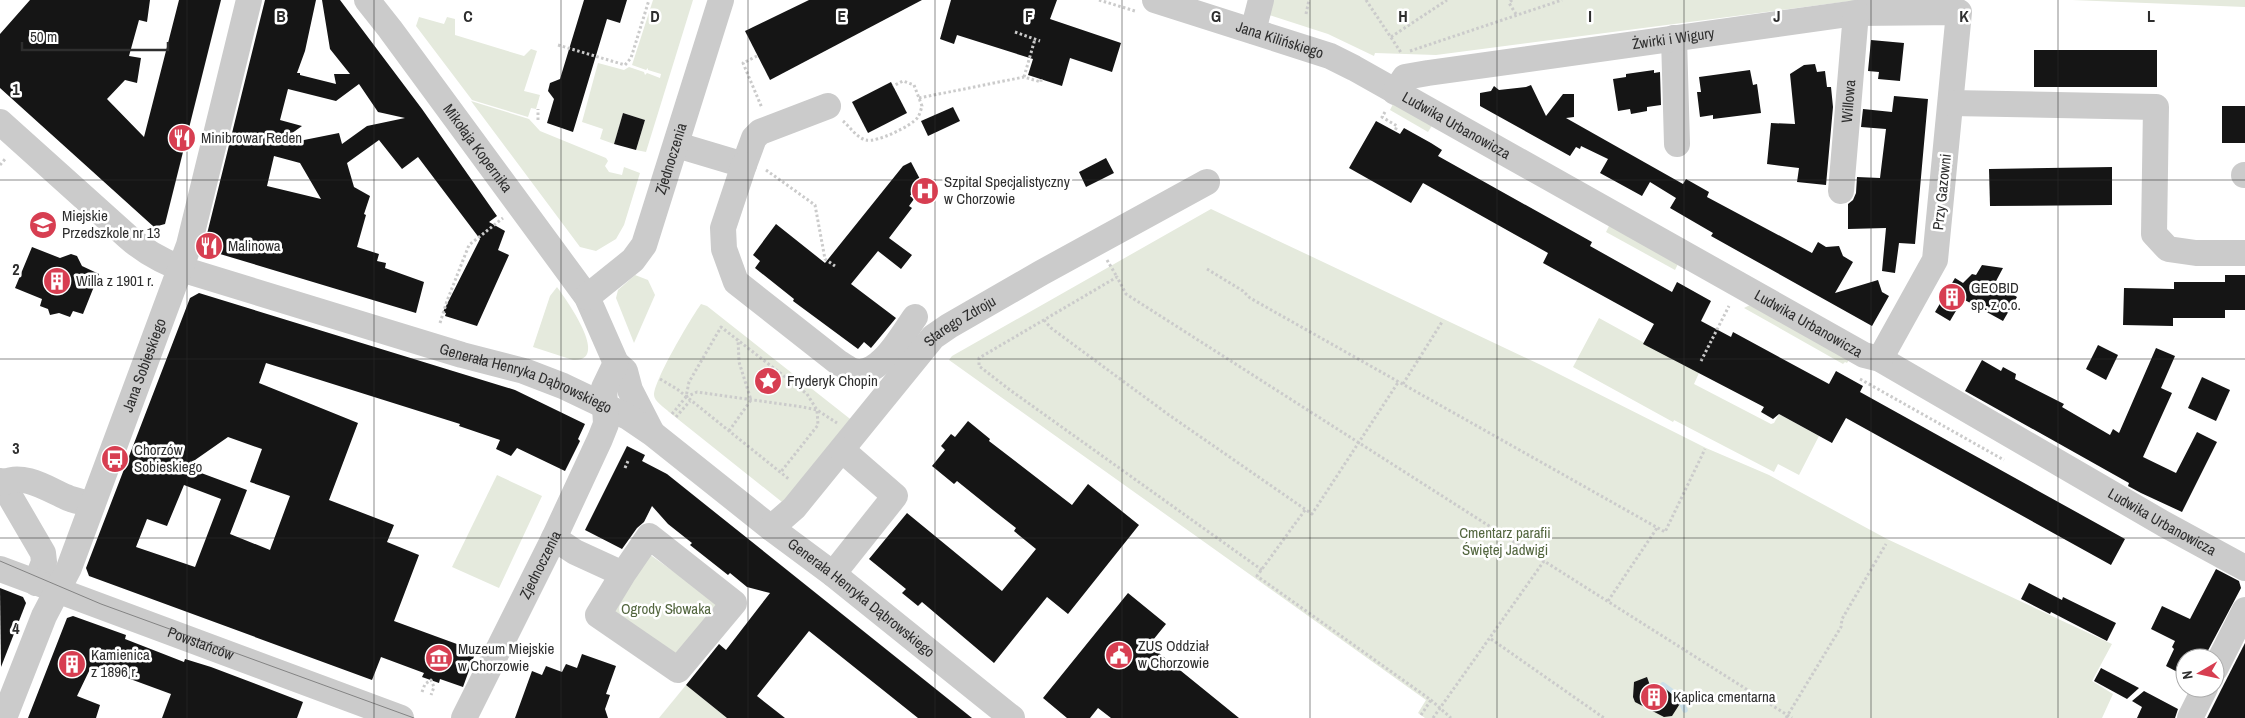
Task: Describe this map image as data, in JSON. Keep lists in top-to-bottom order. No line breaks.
{"streets":{"street":["Żwirki i Wigury","Jana Kilińskiego","Willowa","Ludwika Urbanowicza","Mikołaja Kopernika","Zjednoczenia","Przy Gazowni","Starego Zdroju","Jana Sobieskiego","Generała Henryka Dąbrowskiego","Powstańców"]},"crossings":[["Żwirki i Wigury","Willowa"],["Żwirki i Wigury","Ludwika Urbanowicza"],["Żwirki i Wigury","Przy Gazowni"],["Jana Kilińskiego","Ludwika Urbanowicza"],["Ludwika Urbanowicza","Przy Gazowni"],["Mikołaja Kopernika","Zjednoczenia"],["Mikołaja Kopernika","Generała Henryka Dąbrowskiego"],["Zjednoczenia","Generała Henryka Dąbrowskiego"],["Starego Zdroju","Generała Henryka Dąbrowskiego"],["Jana Sobieskiego","Generała Henryka Dąbrowskiego"],["Jana Sobieskiego","Powstańców"]],"parks":["Cmentarz parafii Świętej Jadwigi","Ogrody Słowaka"],"places":{"restaurant":["Minibrowar Reden","Malinowa"],"hospital":["Szpital Specjalistyczny w Chorzowie"],"school or university":["Miejskie Przedszkole nr 13"],"building":["Willa z 1901 r.","GEOBID sp. z o.o.","Kamienica z 1896 r.","Kaplica cmentarna"],"place":["Fryderyk Chopin"],"bus stop":["Chorzów Sobieskiego"],"public building":["ZUS Oddział w Chorzowie"],"museum":["Muzeum Miejskie w Chorzowie"]},"scale_bar":"50 m","north":"left","grid":{"columns":["B","C","D","E","F","G","H","I","J","K","L"],"rows":["1","2","3","4"]}}
